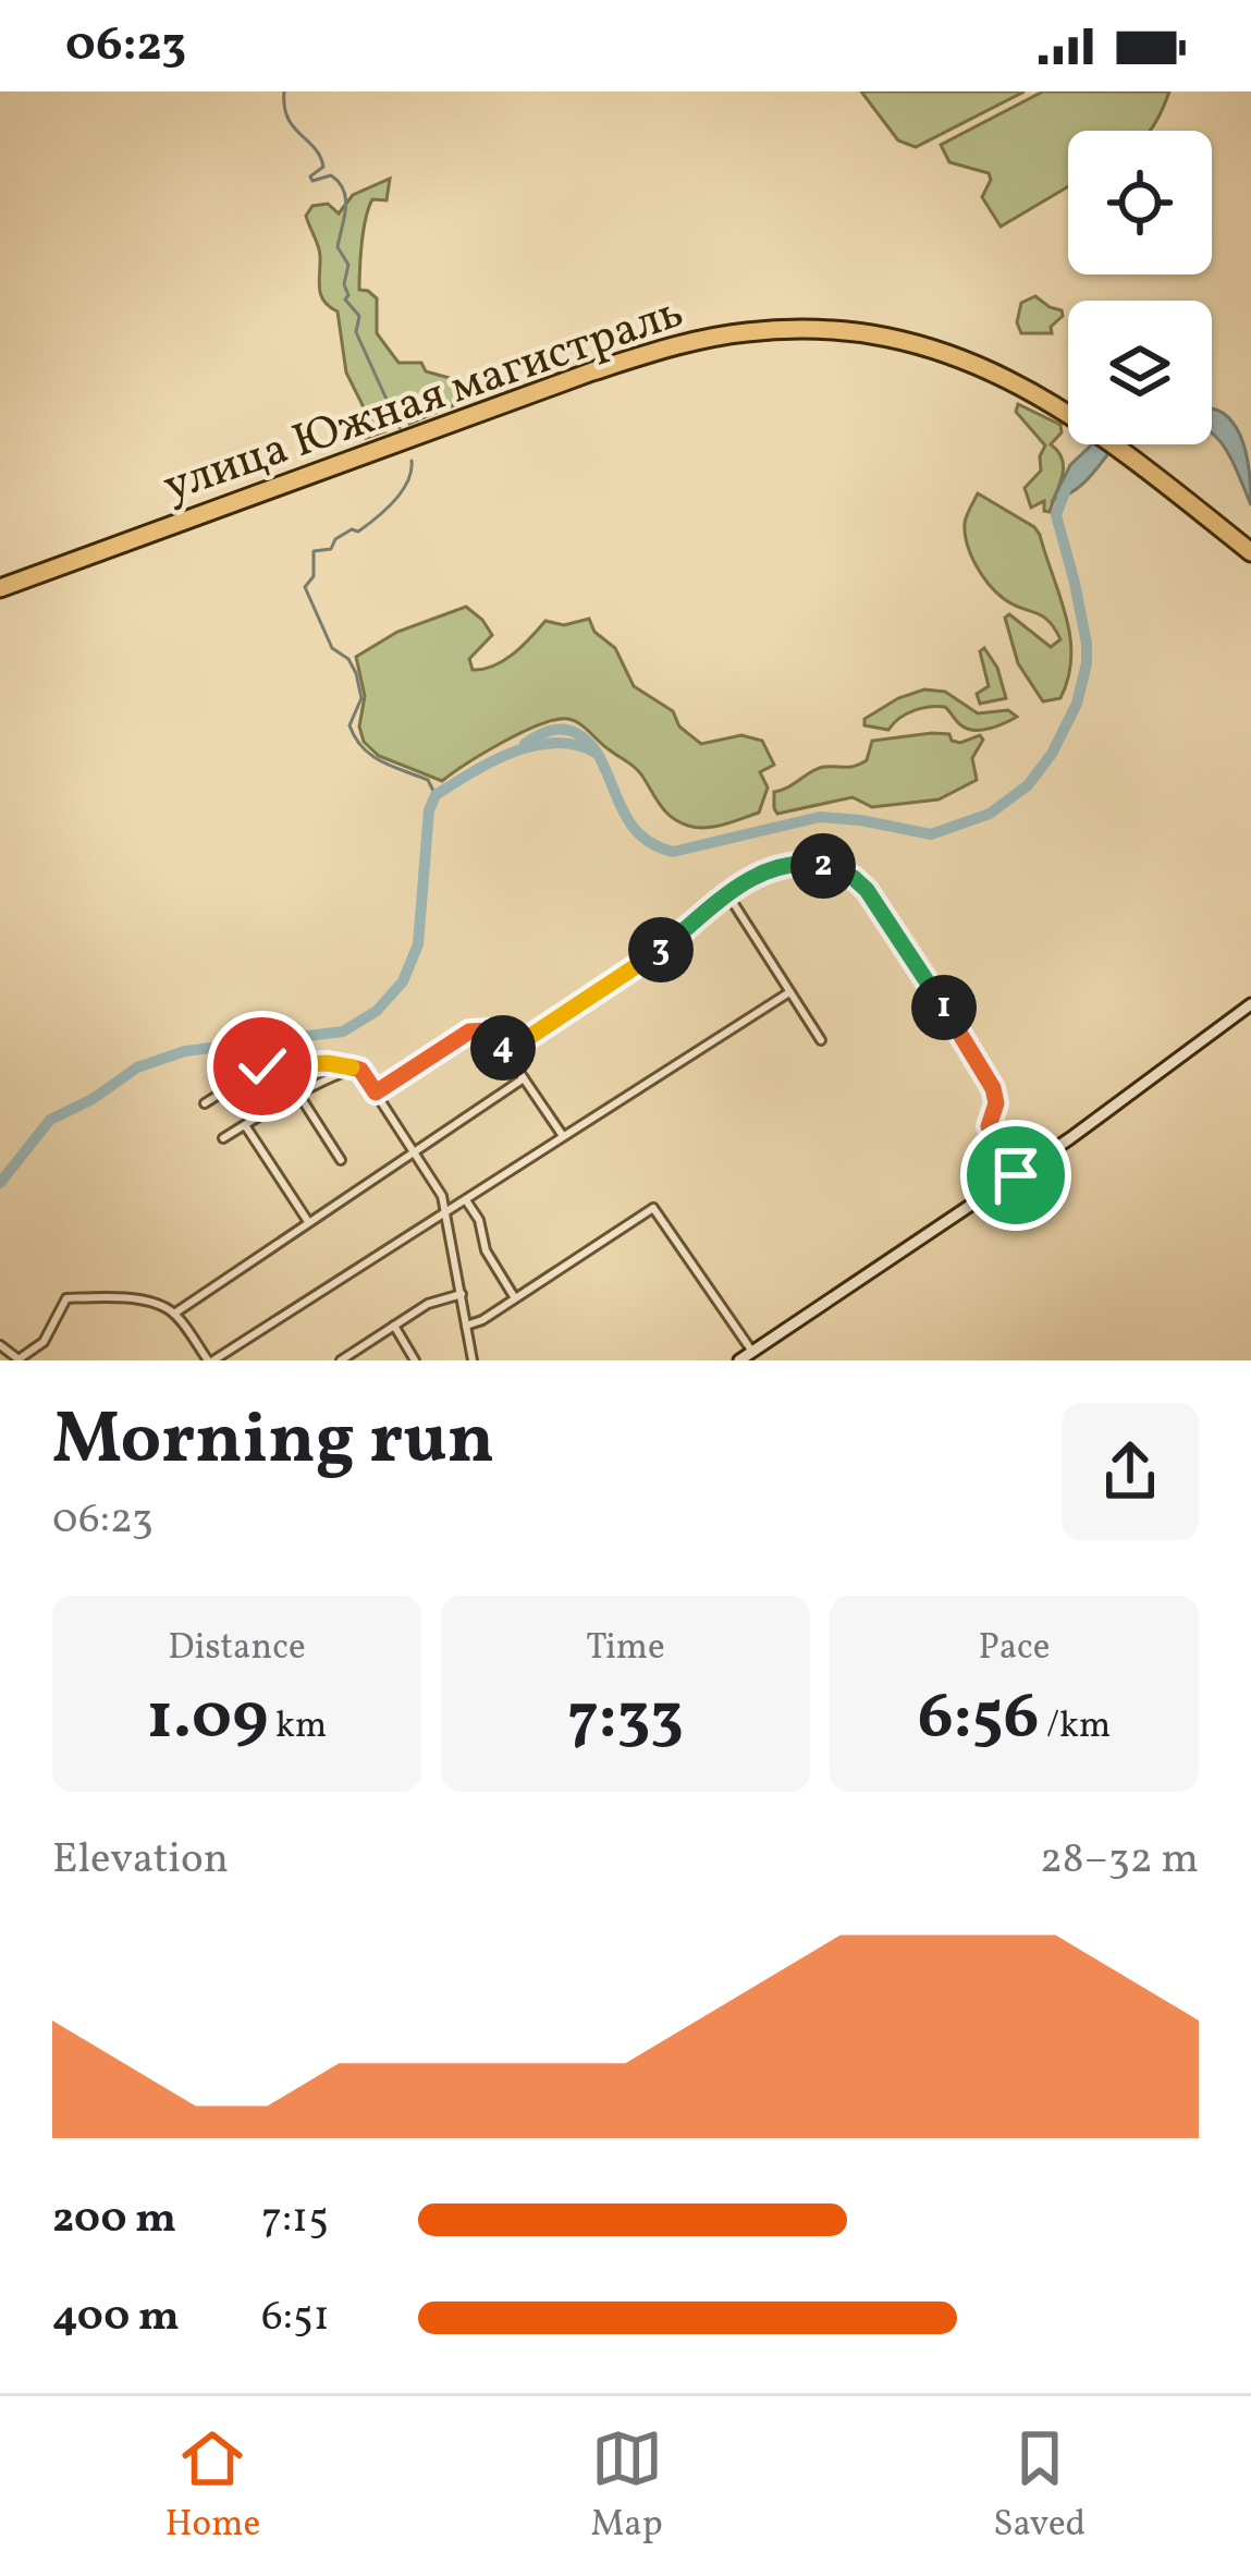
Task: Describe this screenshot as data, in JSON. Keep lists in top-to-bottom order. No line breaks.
{"streets":{"highway":["улица Южная магистраль"]},"page":{"status":"06:23","pins":["2","3","1","4"],"heading":["Morning run","06:23"],"stats":[["Distance","1.09 km"],["Time","7:33"],["Pace","6:56 /km"]],"chart":["Elevation","28–32 m"],"list":[{"name":"200 m","note":"7:15"},{"name":"400 m","note":"6:51"}],"tabs":["Home","Map","Saved"]}}
